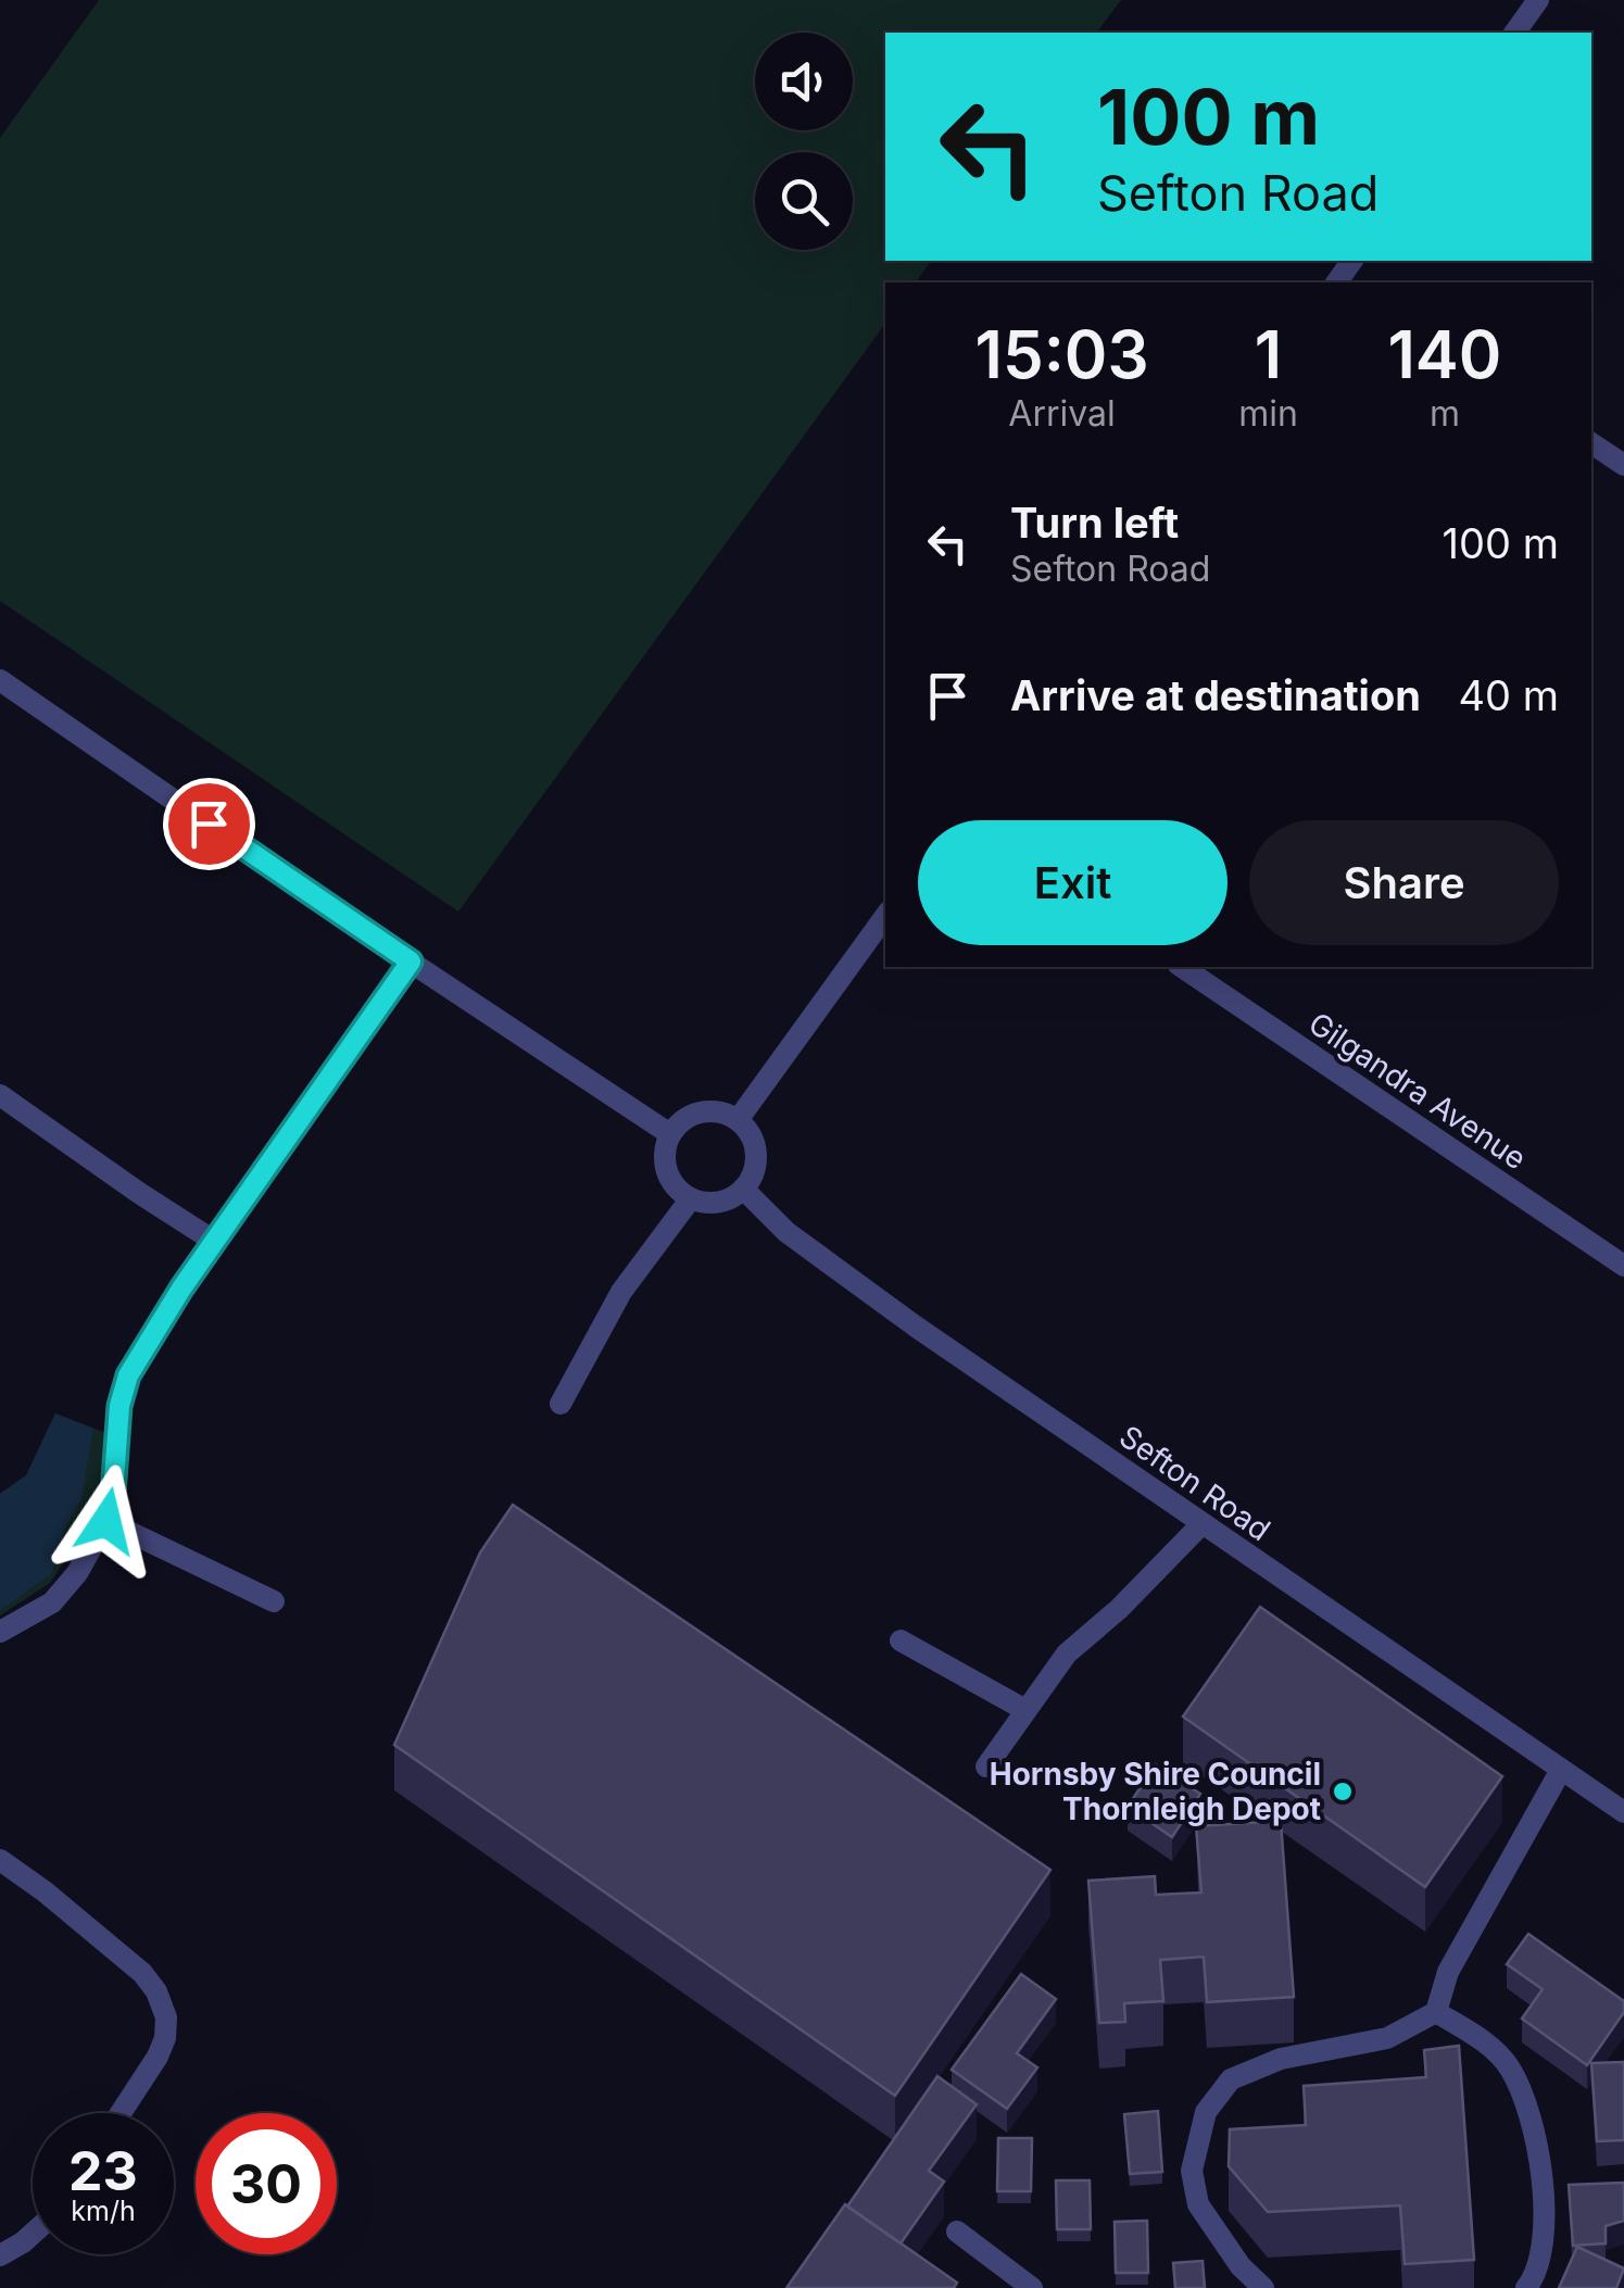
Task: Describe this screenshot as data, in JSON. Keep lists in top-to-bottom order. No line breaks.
{"streets":{"street":["Gilgandra Avenue","Sefton Road"]},"places":["Hornsby Shire Council Thornleigh Depot"],"page":{"turn":["100 m","Sefton Road"],"eta":["15:03","Arrival","1","min","140","m"],"list":[{"name":"Turn left","note":"Sefton Road","value":"100 m"},{"name":"Arrive at destination","value":"40 m"}],"buttons":["Exit","Share"],"speed":"23 km/h","limit":"30"}}
